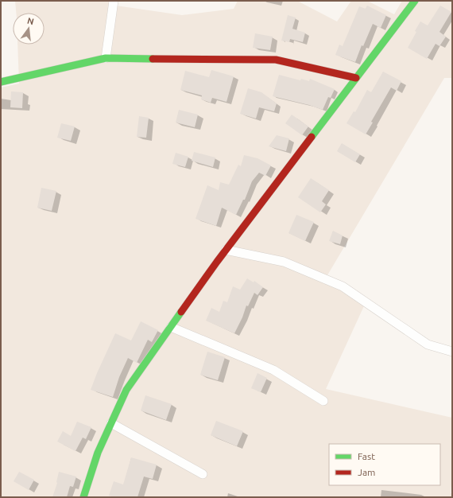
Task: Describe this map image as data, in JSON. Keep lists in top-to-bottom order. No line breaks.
{"legend":["Fast","Jam"],"north":"top"}
